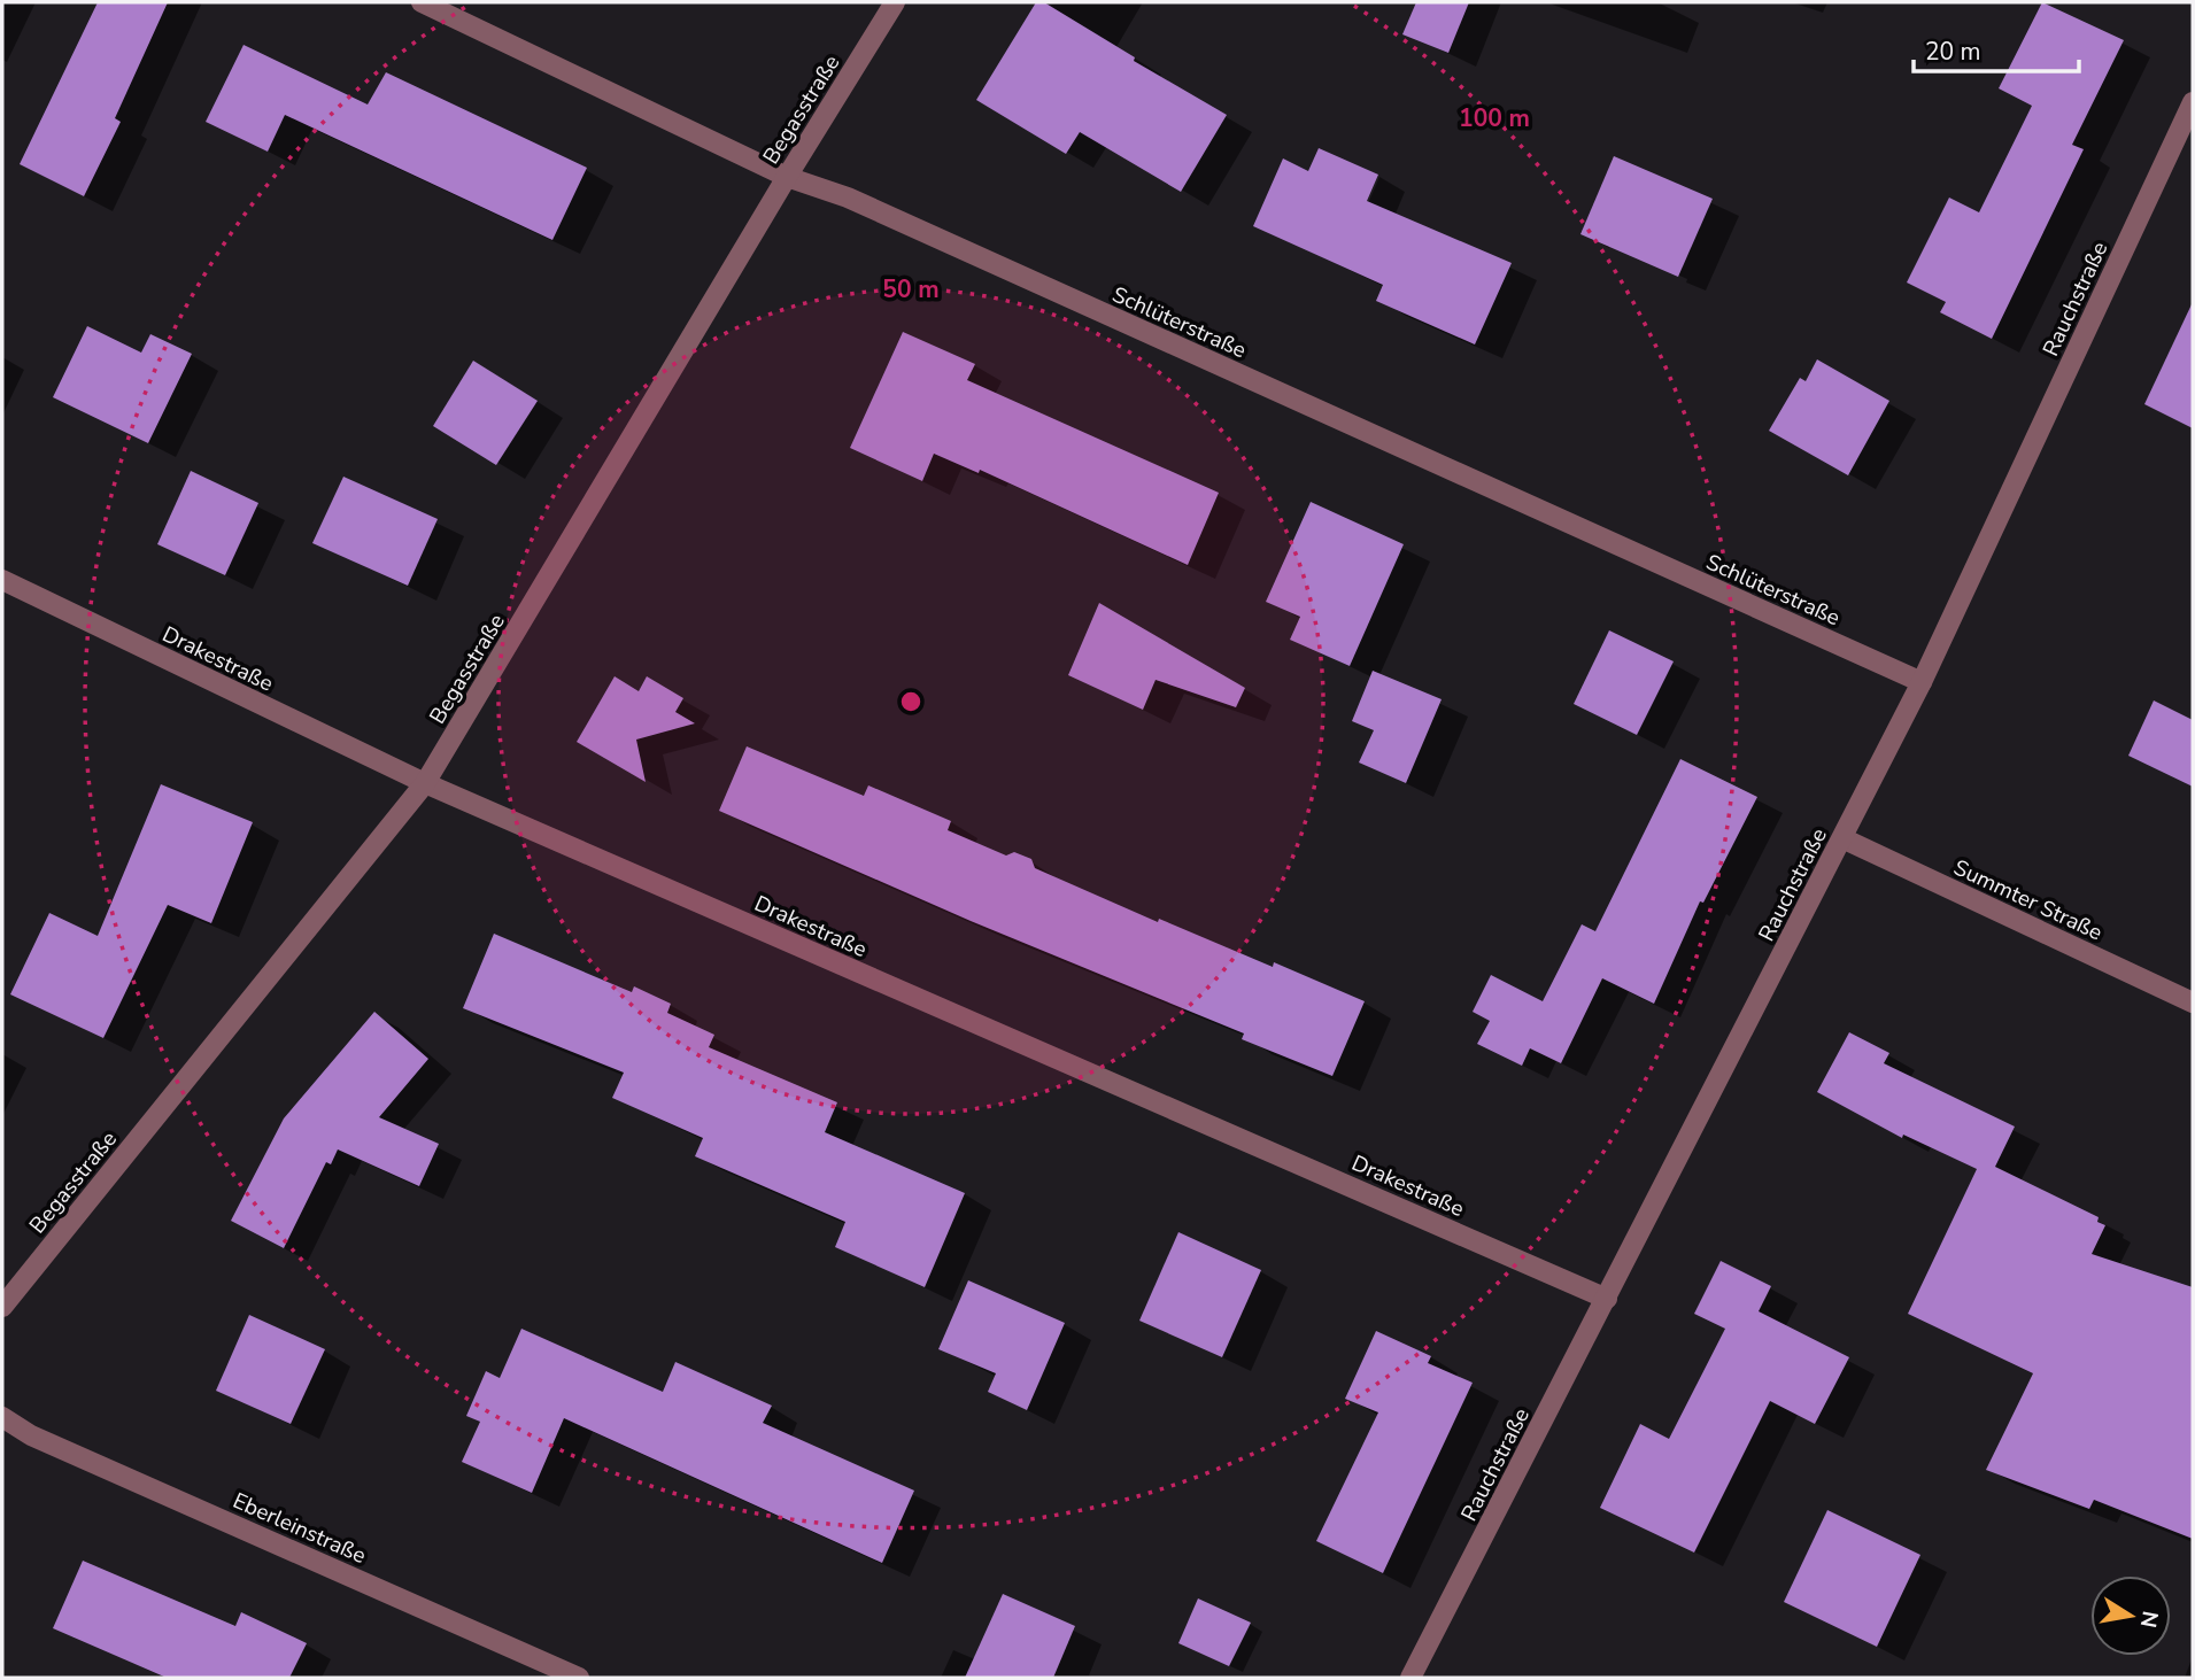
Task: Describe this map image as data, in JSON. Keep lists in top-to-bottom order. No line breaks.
{"streets":{"street":["Begasstraße","Rauchstraße","Schlüterstraße","Drakestraße","Summter Straße","Eberleinstraße"]},"crossings":[["Begasstraße","Schlüterstraße"],["Begasstraße","Drakestraße"],["Rauchstraße","Schlüterstraße"],["Rauchstraße","Drakestraße"],["Rauchstraße","Summter Straße"]],"scale_bar":"20 m","north":"right","rings":["100 m","50 m"]}
